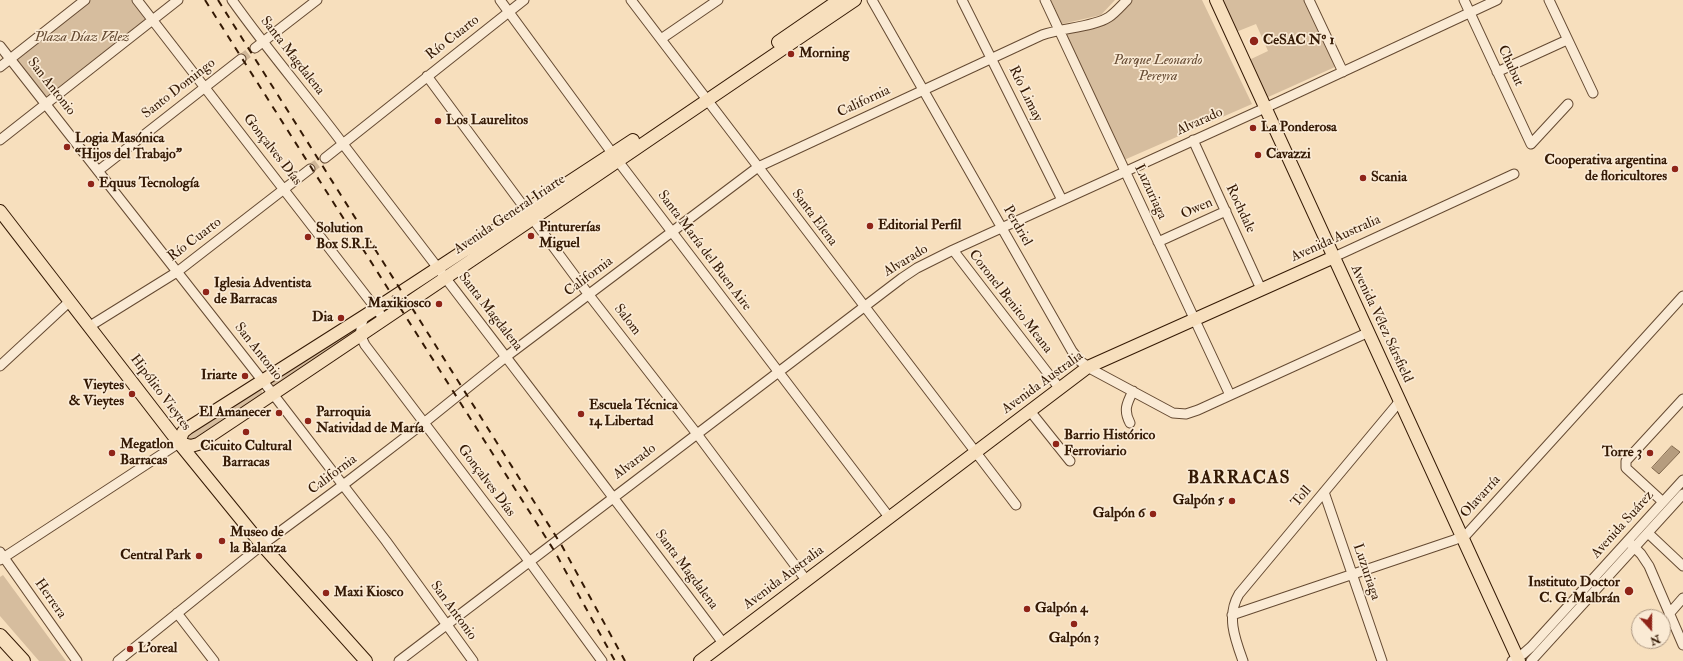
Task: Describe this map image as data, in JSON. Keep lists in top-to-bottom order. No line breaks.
{"streets":{"main road":["Avenida General Iriarte","Avenida Australia","Avenida Vélez Sársfield","Hipólito Vieytes"],"street":["Río Cuarto","Santa Magdalena","Chubut","San Antonio","Santo Domingo","Río Limay","California","Alvarado","Gonçalves Días","Luzuriaga","Owen","Rochdale","Santa Elena","Perdriel","Santa María del Buen Aire","Coronel Benito Meana","Salom","Toll","Olavarría","Avenida Suárez","Herrera"]},"crossings":[["Río Cuarto","Santa Magdalena"],["Río Cuarto","San Antonio"],["Río Cuarto","Gonçalves Días"],["Río Cuarto","Santa María del Buen Aire"],["Río Cuarto","Salom"],["Río Cuarto","Hipólito Vieytes"],["Santa Magdalena","California"],["Santa Magdalena","Alvarado"],["Santa Magdalena","Avenida General Iriarte"],["Santa Magdalena","Avenida Australia"],["Chubut","Alvarado"],["San Antonio","Santo Domingo"],["San Antonio","California"],["San Antonio","Alvarado"],["San Antonio","Avenida General Iriarte"],["Santo Domingo","Gonçalves Días"],["Río Limay","California"],["Río Limay","Alvarado"],["California","Gonçalves Días"],["California","Luzuriaga"],["California","Santa Elena"],["California","Perdriel"],["California","Santa María del Buen Aire"],["California","Salom"],["California","Hipólito Vieytes"],["Alvarado","Gonçalves Días"],["Alvarado","Luzuriaga"],["Alvarado","Rochdale"],["Alvarado","Santa Elena"],["Alvarado","Perdriel"],["Alvarado","Santa María del Buen Aire"],["Alvarado","Coronel Benito Meana"],["Alvarado","Salom"],["Alvarado","Avenida Vélez Sársfield"],["Gonçalves Días","Avenida General Iriarte"],["Luzuriaga","Owen"],["Luzuriaga","Perdriel"],["Luzuriaga","Avenida Australia"],["Luzuriaga","Toll"],["Luzuriaga","Olavarría"],["Owen","Rochdale"],["Rochdale","Avenida Australia"],["Avenida General Iriarte","Santa Elena"],["Avenida General Iriarte","Santa María del Buen Aire"],["Avenida General Iriarte","Salom"],["Avenida General Iriarte","Hipólito Vieytes"],["Avenida General Iriarte","Herrera"],["Santa Elena","Avenida Australia"],["Perdriel","Avenida Australia"],["Avenida Australia","Santa María del Buen Aire"],["Avenida Australia","Coronel Benito Meana"],["Avenida Australia","Salom"],["Avenida Australia","Avenida Vélez Sársfield"],["Avenida Vélez Sársfield","Toll"],["Avenida Vélez Sársfield","Olavarría"],["Avenida Vélez Sársfield","Avenida Suárez"],["Toll","Olavarría"]],"districts":["BARRACAS"],"parks":["Plaza Díaz Velez","Parque Leonardo Pereyra"],"places":["CeSAC Nº 1","Morning","Los Laurelitos","La Ponderosa","Logia Masónica “Hijos del Trabajo”","Cavazzi","Cooperativa argentina de floricultores","Scania","Equus Tecnología","Editorial Perfil","Pinturerías Miguel","Solution Box S.R.L.","Iglesia Adventista de Barracas","Maxikiosco","Dia","Iriarte","Vieytes & Vieytes","El Amanecer","Escuela Técnica 14 Libertad","Parroquia Natividad de María","Cicuito Cultural Barracas","Barrio Histórico Ferroviario","Megatlon Barracas","Torre 3","Galpón 5","Galpón 6","Museo de la Balanza","Central Park","Instituto Doctor C. G. Malbrán","Maxi Kiosco","Galpón 4","Galpón 3","L'oreal"],"north":"bottom"}
